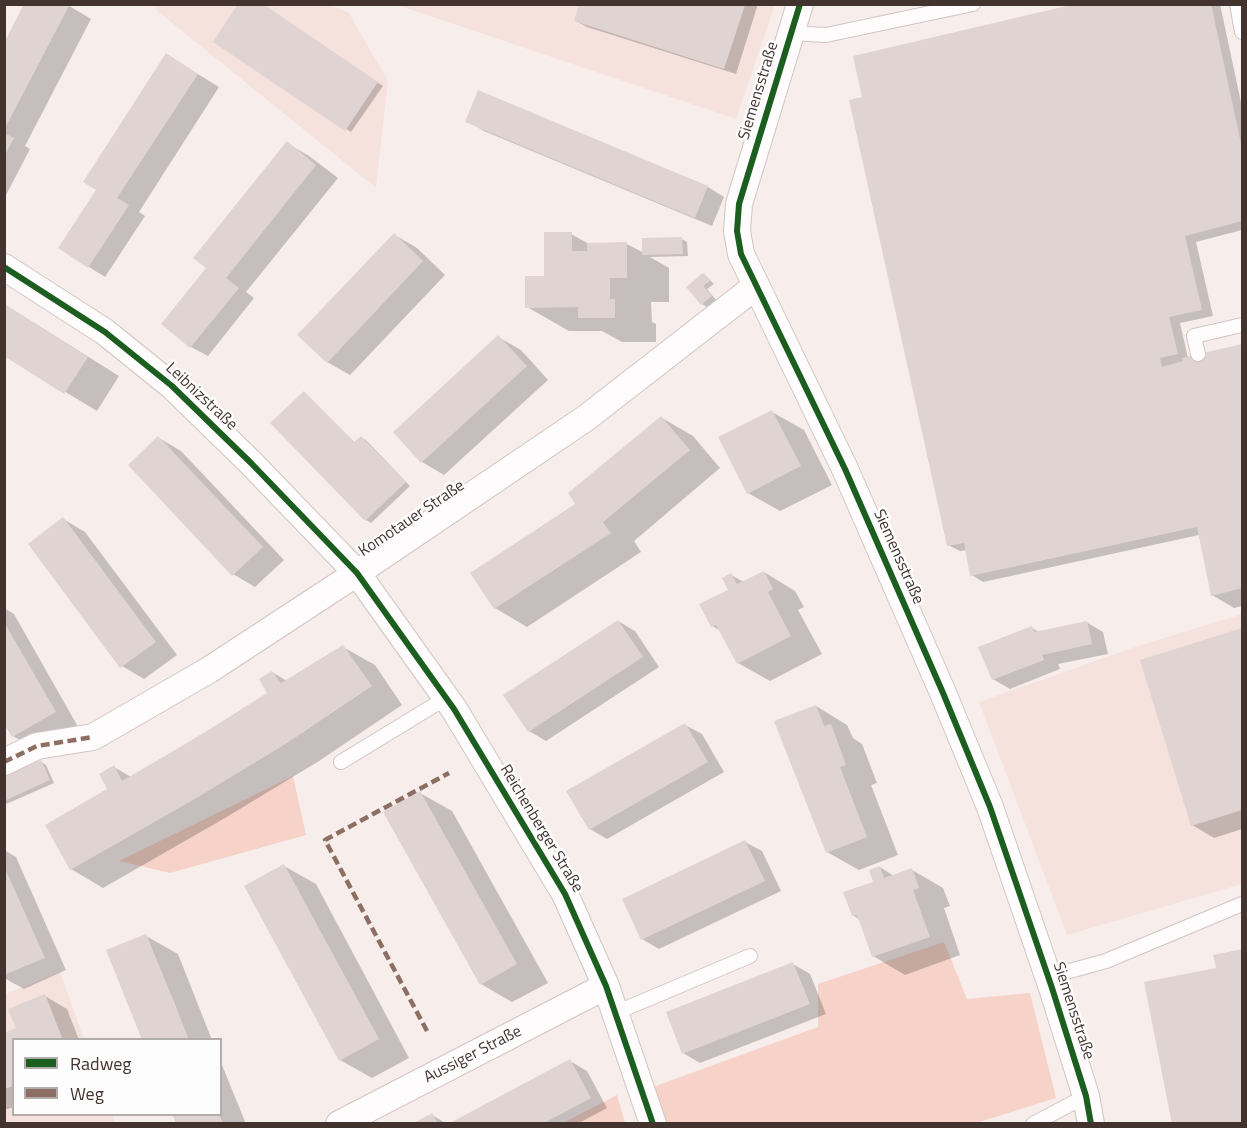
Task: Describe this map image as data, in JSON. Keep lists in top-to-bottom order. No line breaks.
{"streets":{"street":["Siemensstraße","Leibnizstraße","Komotauer Straße","Reichenberger Straße","Aussiger Straße"]},"crossings":[["Siemensstraße","Komotauer Straße"],["Leibnizstraße","Komotauer Straße"],["Leibnizstraße","Reichenberger Straße"],["Komotauer Straße","Reichenberger Straße"],["Reichenberger Straße","Aussiger Straße"]],"legend":["Radweg","Weg"]}
